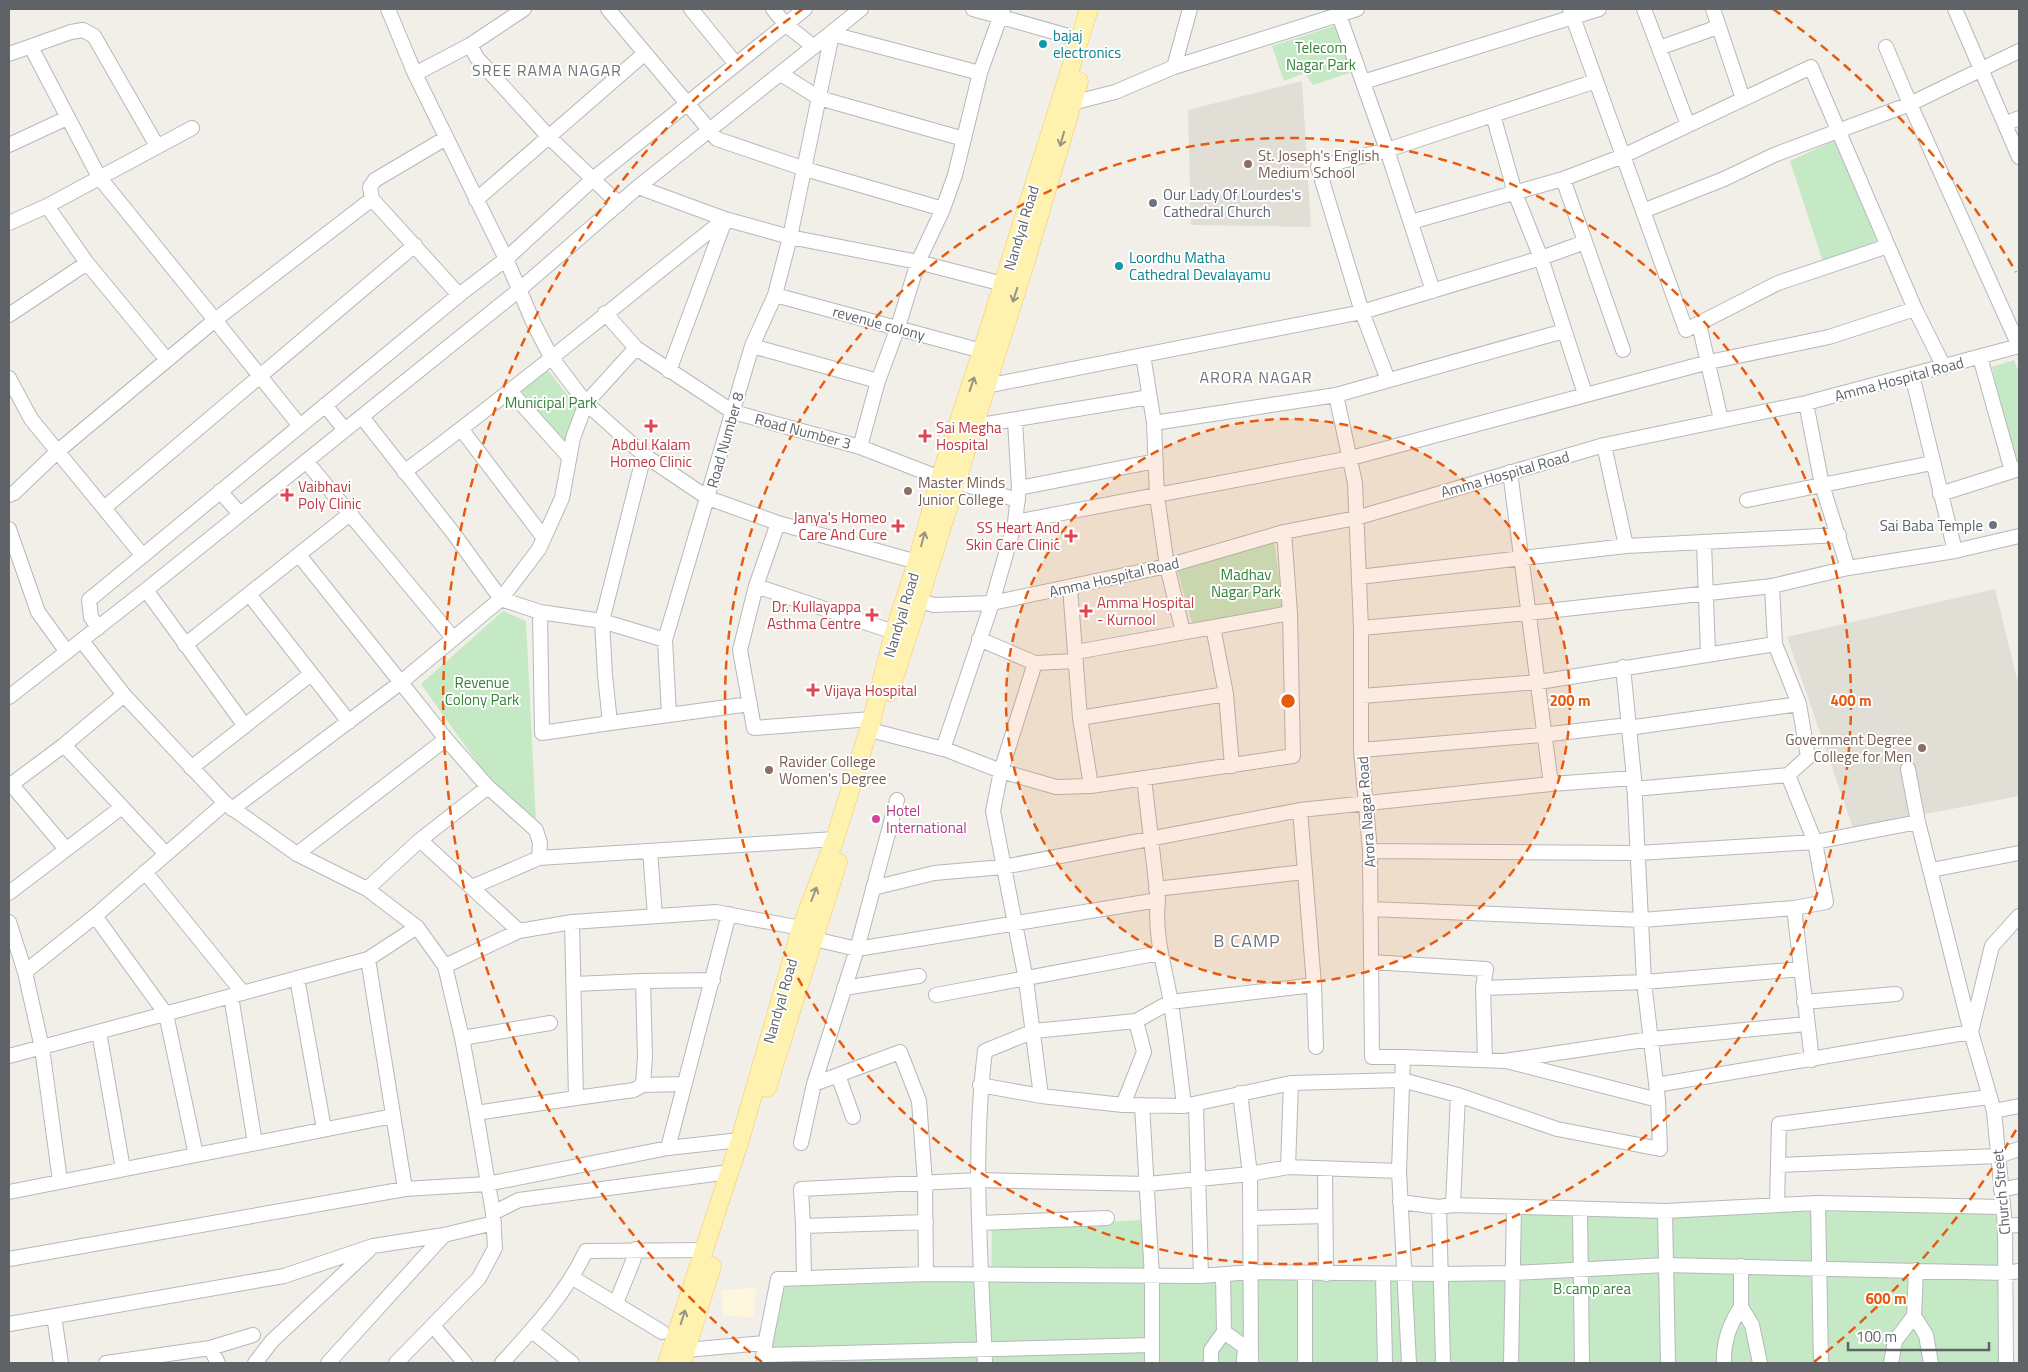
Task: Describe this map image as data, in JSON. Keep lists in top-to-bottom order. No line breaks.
{"streets":{"main road":["Nandyal Road"],"street":["revenue colony","Amma Hospital Road","Road Number 3","Road Number 8","Arora Nagar Road","Church Street"]},"crossings":[["Nandyal Road","revenue colony"],["Nandyal Road","Road Number 3"],["revenue colony","Road Number 8"],["Amma Hospital Road","Arora Nagar Road"],["Road Number 3","Road Number 8"]],"districts":["SREE RAMA NAGAR","ARORA NAGAR","B CAMP"],"parks":["Telecom Nagar Park","Municipal Park","Madhav Nagar Park","Revenue Colony Park","B.camp area"],"places":{"other":["bajaj electronics","St. Joseph's English Medium School","Our Lady Of Lourdes's Cathedral Church","Loordhu Matha Cathedral Devalayamu","Master Minds Junior College","Sai Baba Temple","Government Degree College for Men","Ravider College Women's Degree","Hotel International"],"health":["Abdul Kalam Homeo Clinic","Sai Megha Hospital","Vaibhavi Poly Clinic","Janya's Homeo Care And Cure","SS Heart And Skin Care Clinic","Amma Hospital - Kurnool","Dr. Kullayappa Asthma Centre","Vijaya Hospital"]},"scale_bar":"100 m","rings":["200 m","400 m","600 m"]}
